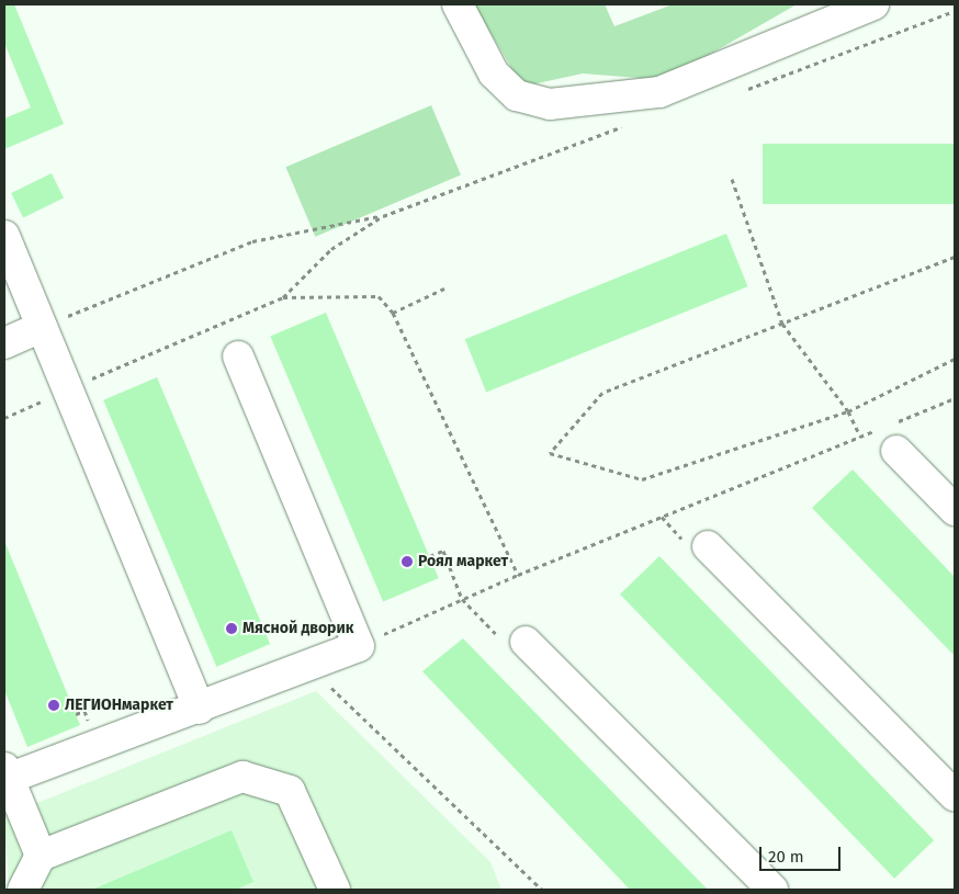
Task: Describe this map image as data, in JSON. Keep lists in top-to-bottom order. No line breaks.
{"places":["Роял маркет","Мясной дворик","ЛЕГИОНмаркет"],"scale_bar":"20 m"}
